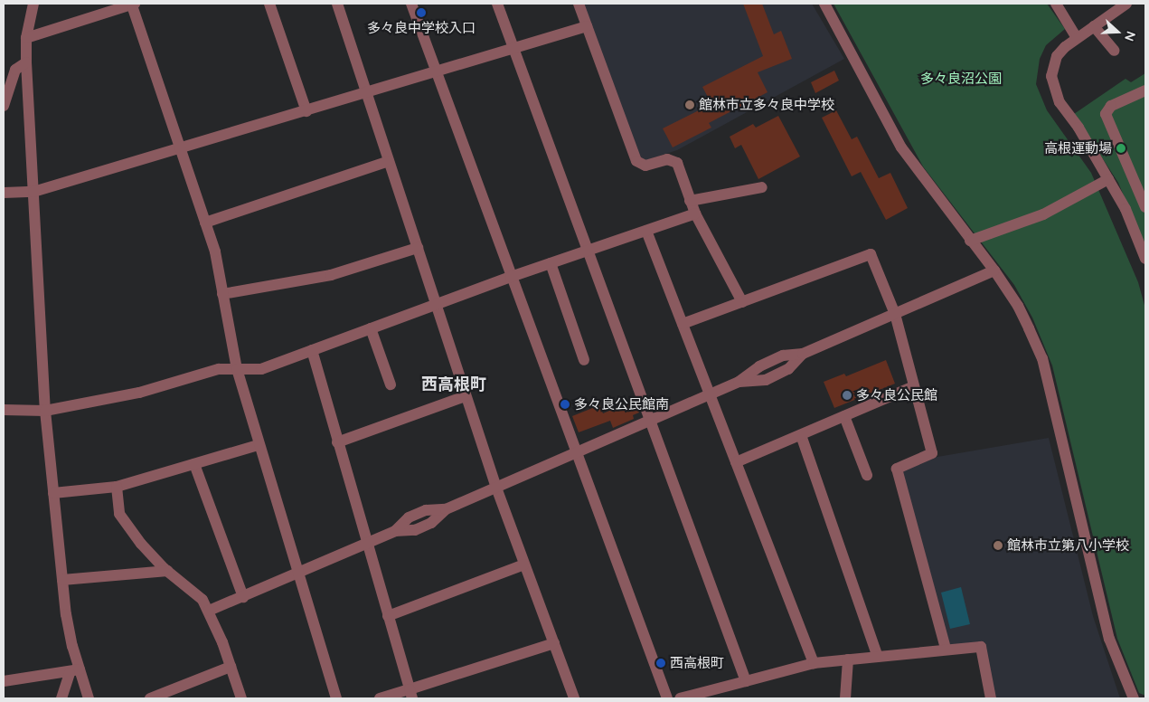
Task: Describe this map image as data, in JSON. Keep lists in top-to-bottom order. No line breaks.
{"districts":["西高根町"],"parks":["多々良沼公園"],"places":["多々良中学校入口","館林市立多々良中学校","高根運動場","多々良公民館","多々良公民館南","館林市立第八小学校","西高根町"],"north":"right"}
